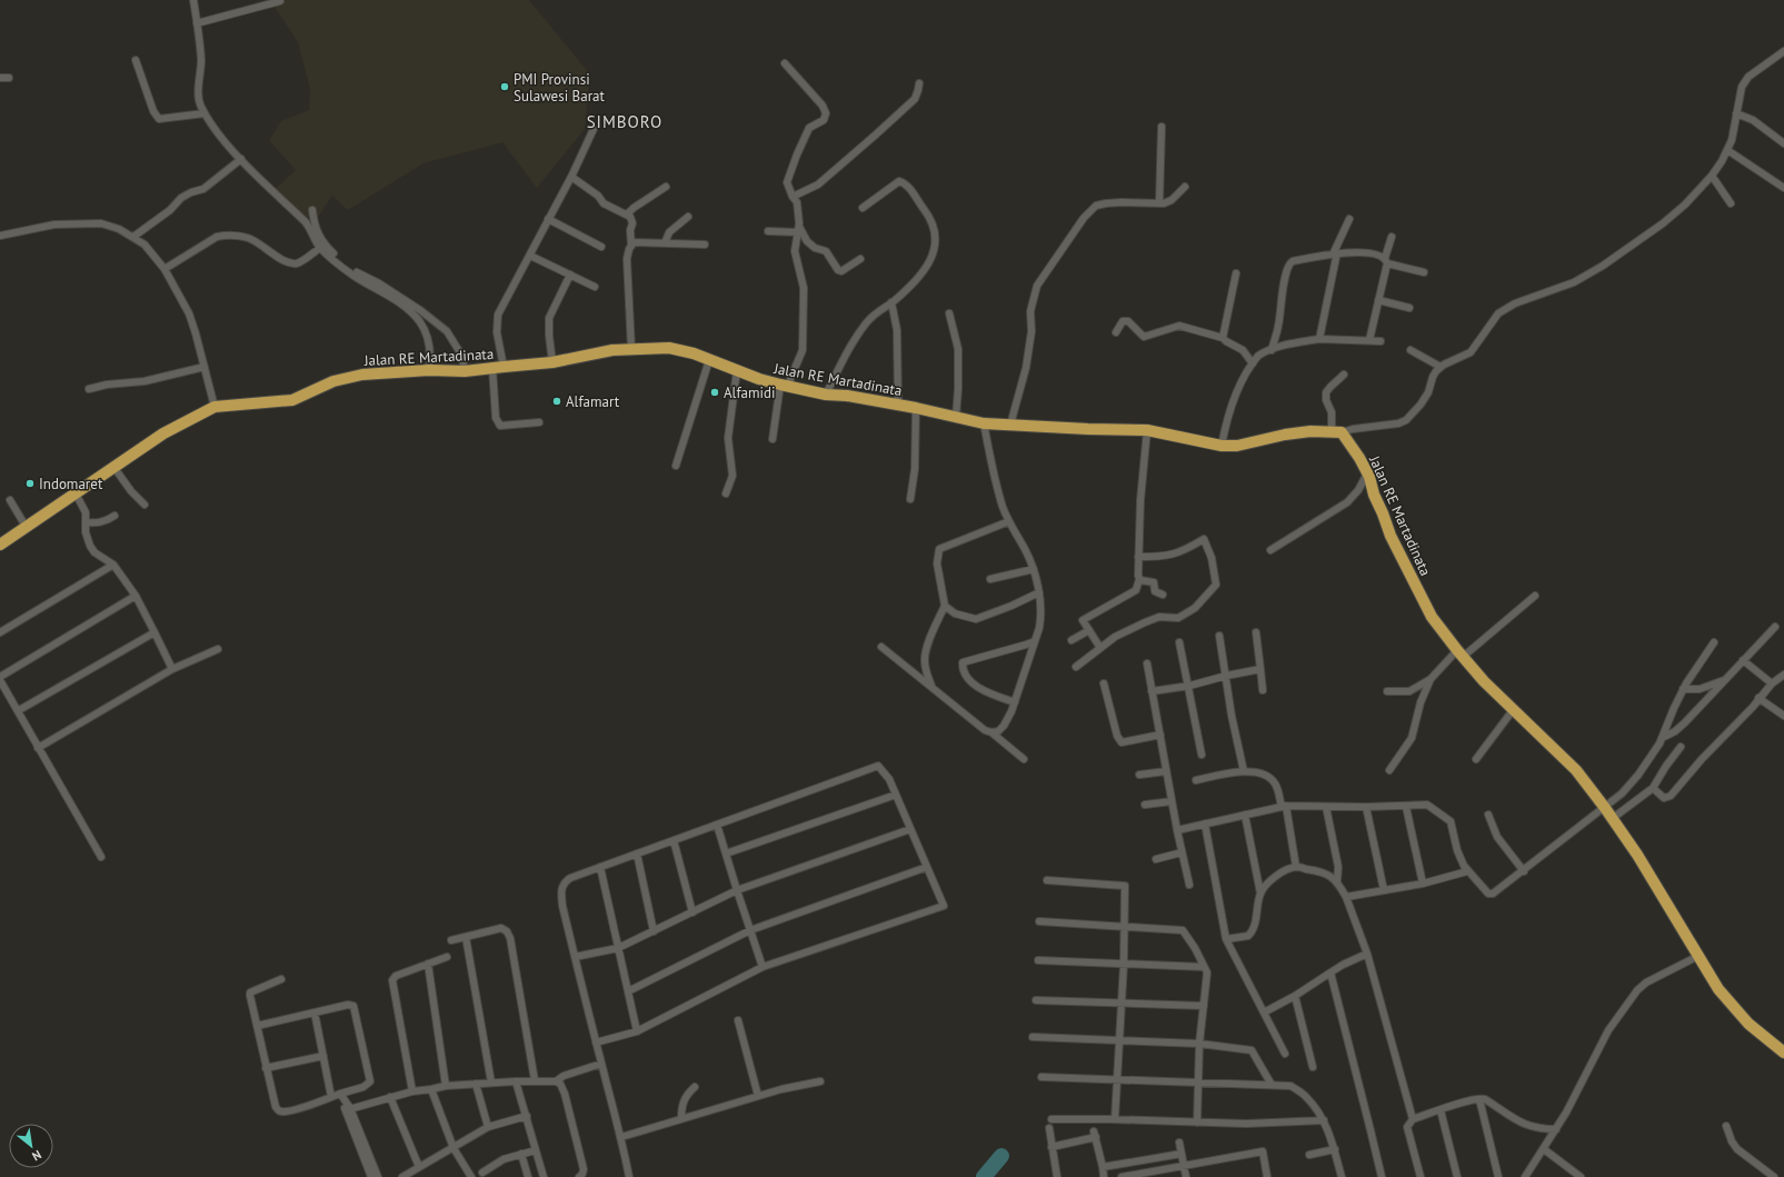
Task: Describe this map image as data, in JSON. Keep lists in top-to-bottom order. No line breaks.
{"streets":{"highway":["Jalan RE Martadinata"]},"districts":["SIMBORO"],"places":["PMI Provinsi Sulawesi Barat","Alfamidi","Alfamart","Indomaret"],"north":"bottom right"}
